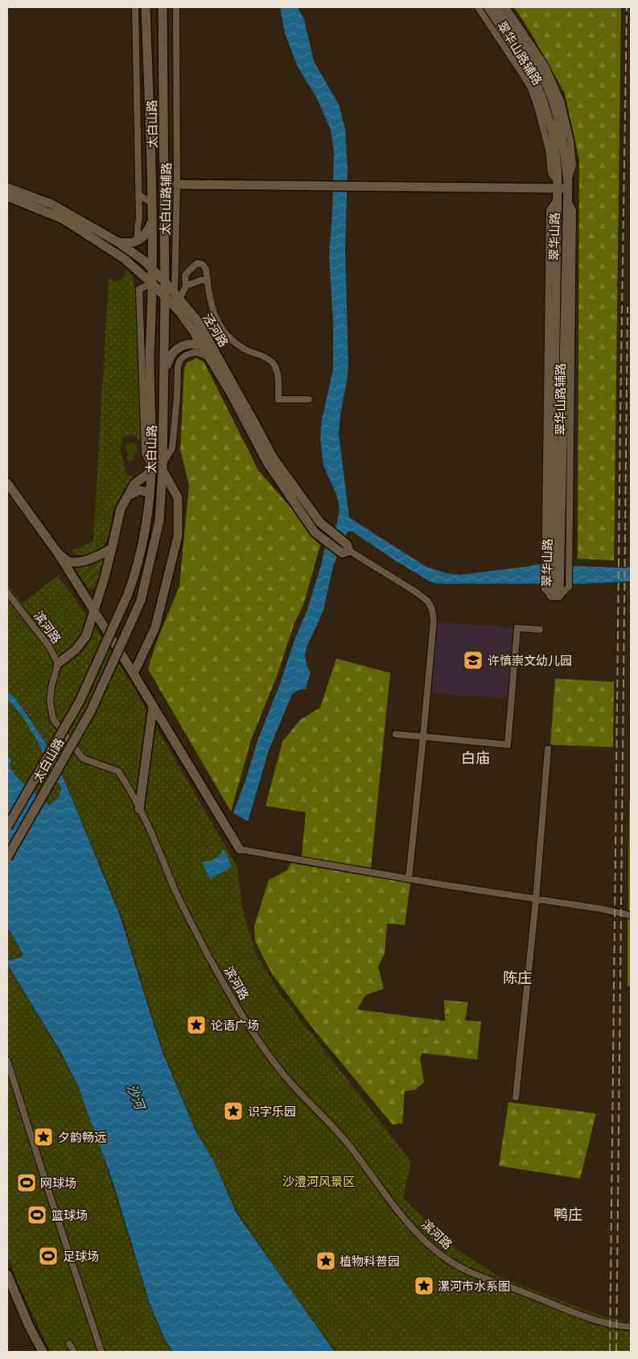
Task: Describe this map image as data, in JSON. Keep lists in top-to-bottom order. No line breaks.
{"streets":{"main road":["太白山路","翠华山路","泾河路"],"street":["翠华山路辅路","太白山路辅路","滨河路"]},"crossings":[["翠华山路辅路","翠华山路"],["太白山路","泾河路"],["太白山路辅路","泾河路"]],"districts":["白庙","陈庄","鸭庄"],"water":["沙河"],"parks":["沙澧河风景区"],"places":{"school or university":["许慎崇文幼儿园"],"place":["论语广场","识字乐园","夕韵畅远","植物科普园","漯河市水系图"],"sports":["网球场","篮球场","足球场"]}}
